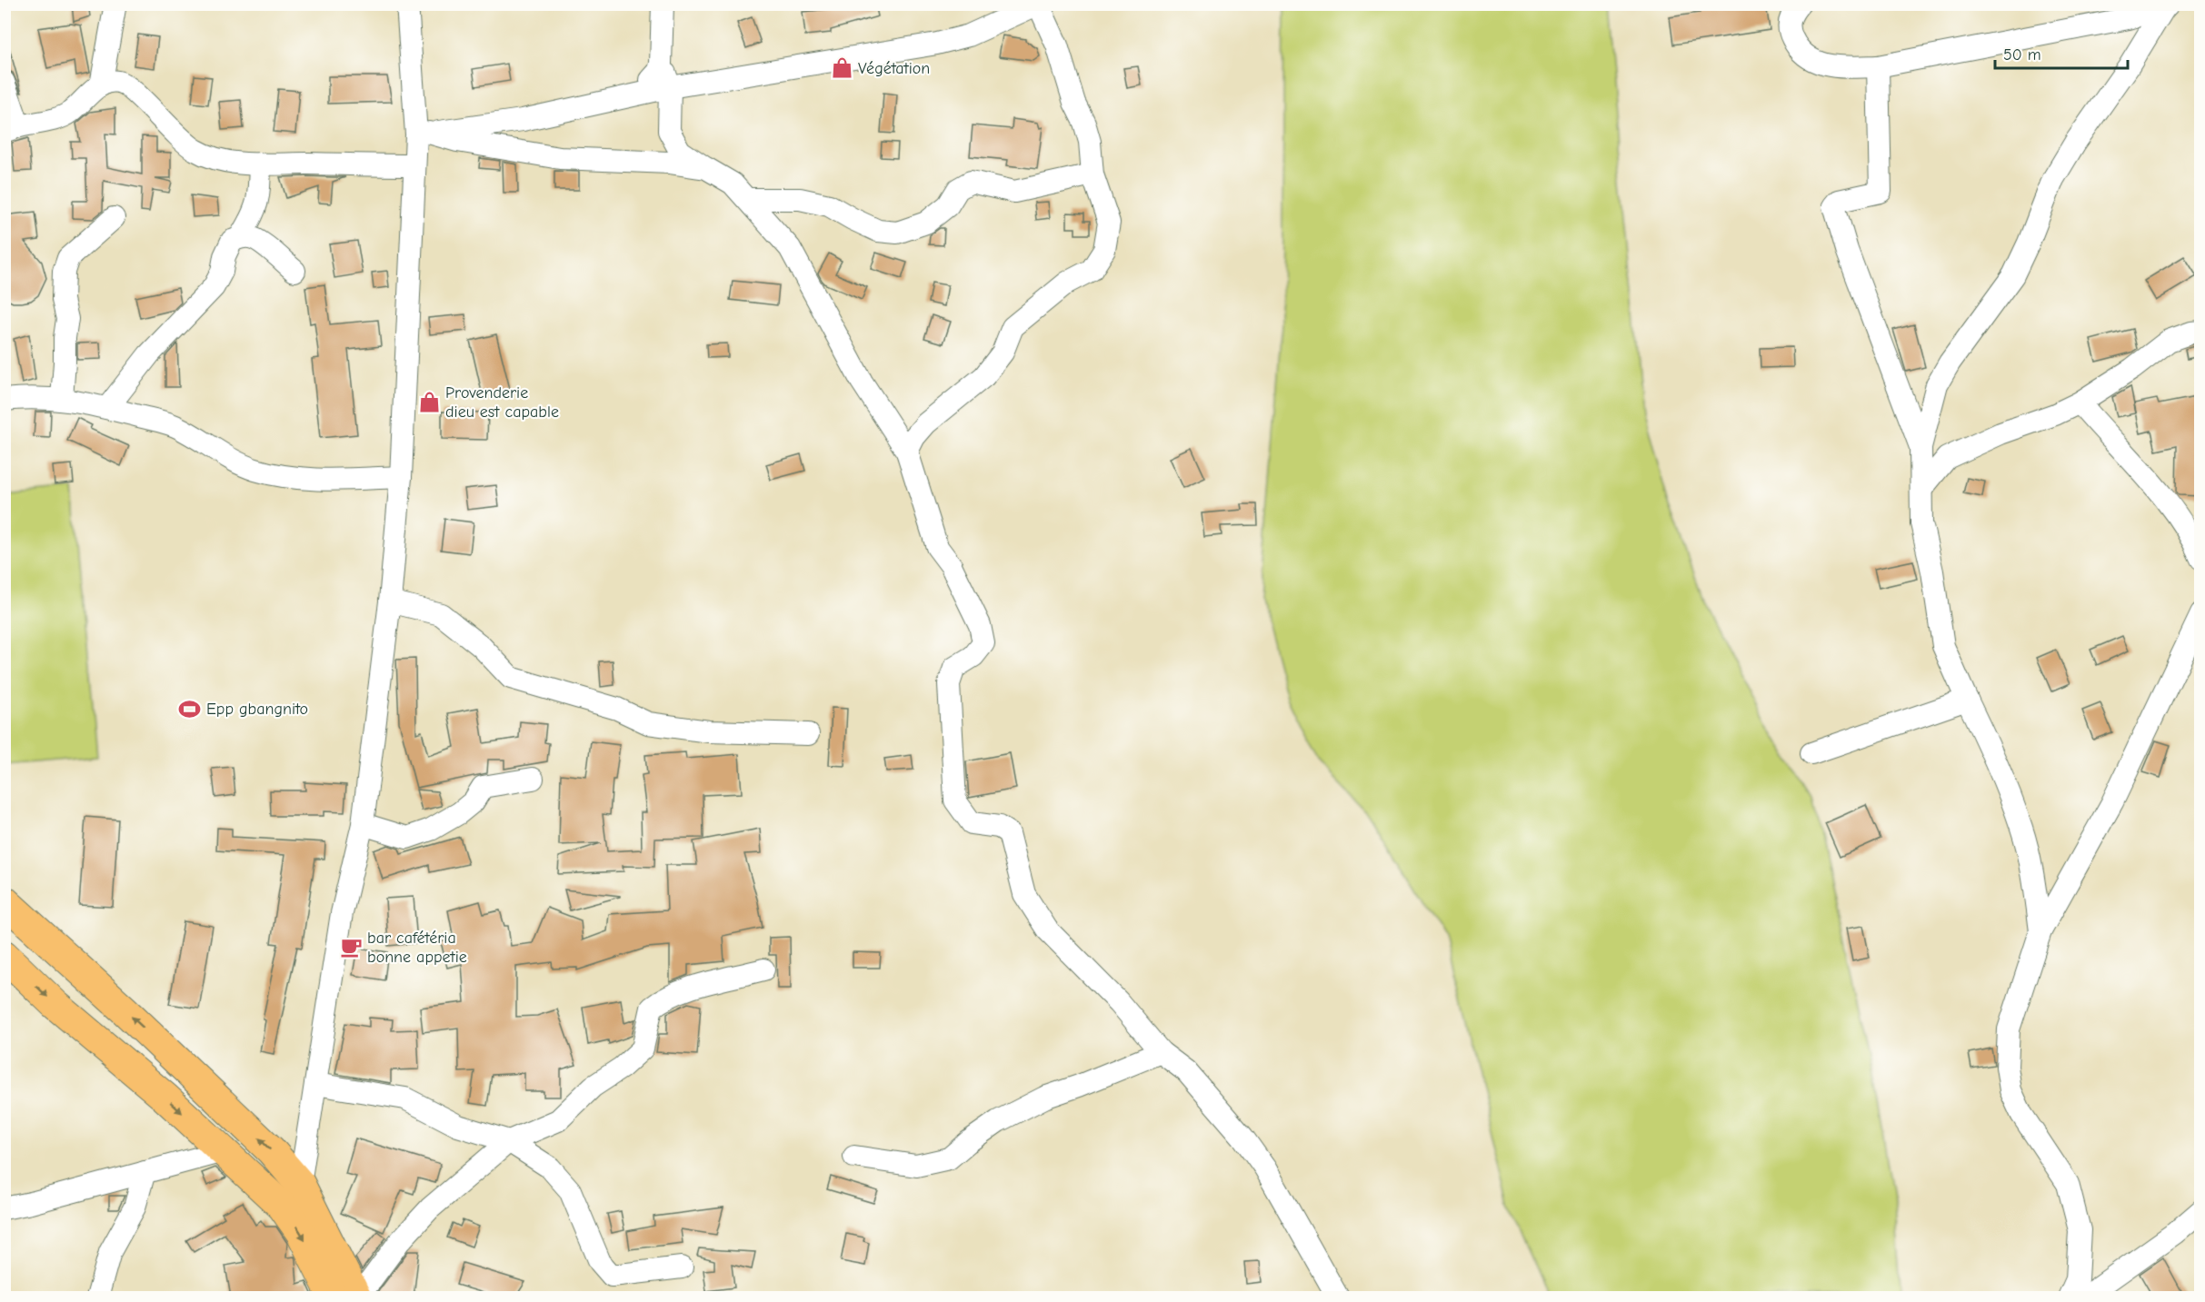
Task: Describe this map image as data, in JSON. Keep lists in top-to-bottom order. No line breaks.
{"places":{"shop":["Végétation","Provenderie dieu est capable"],"sports":["Epp gbangnito"],"cafe":["bar cafétéria bonne appetie"]},"scale_bar":"50 m"}
